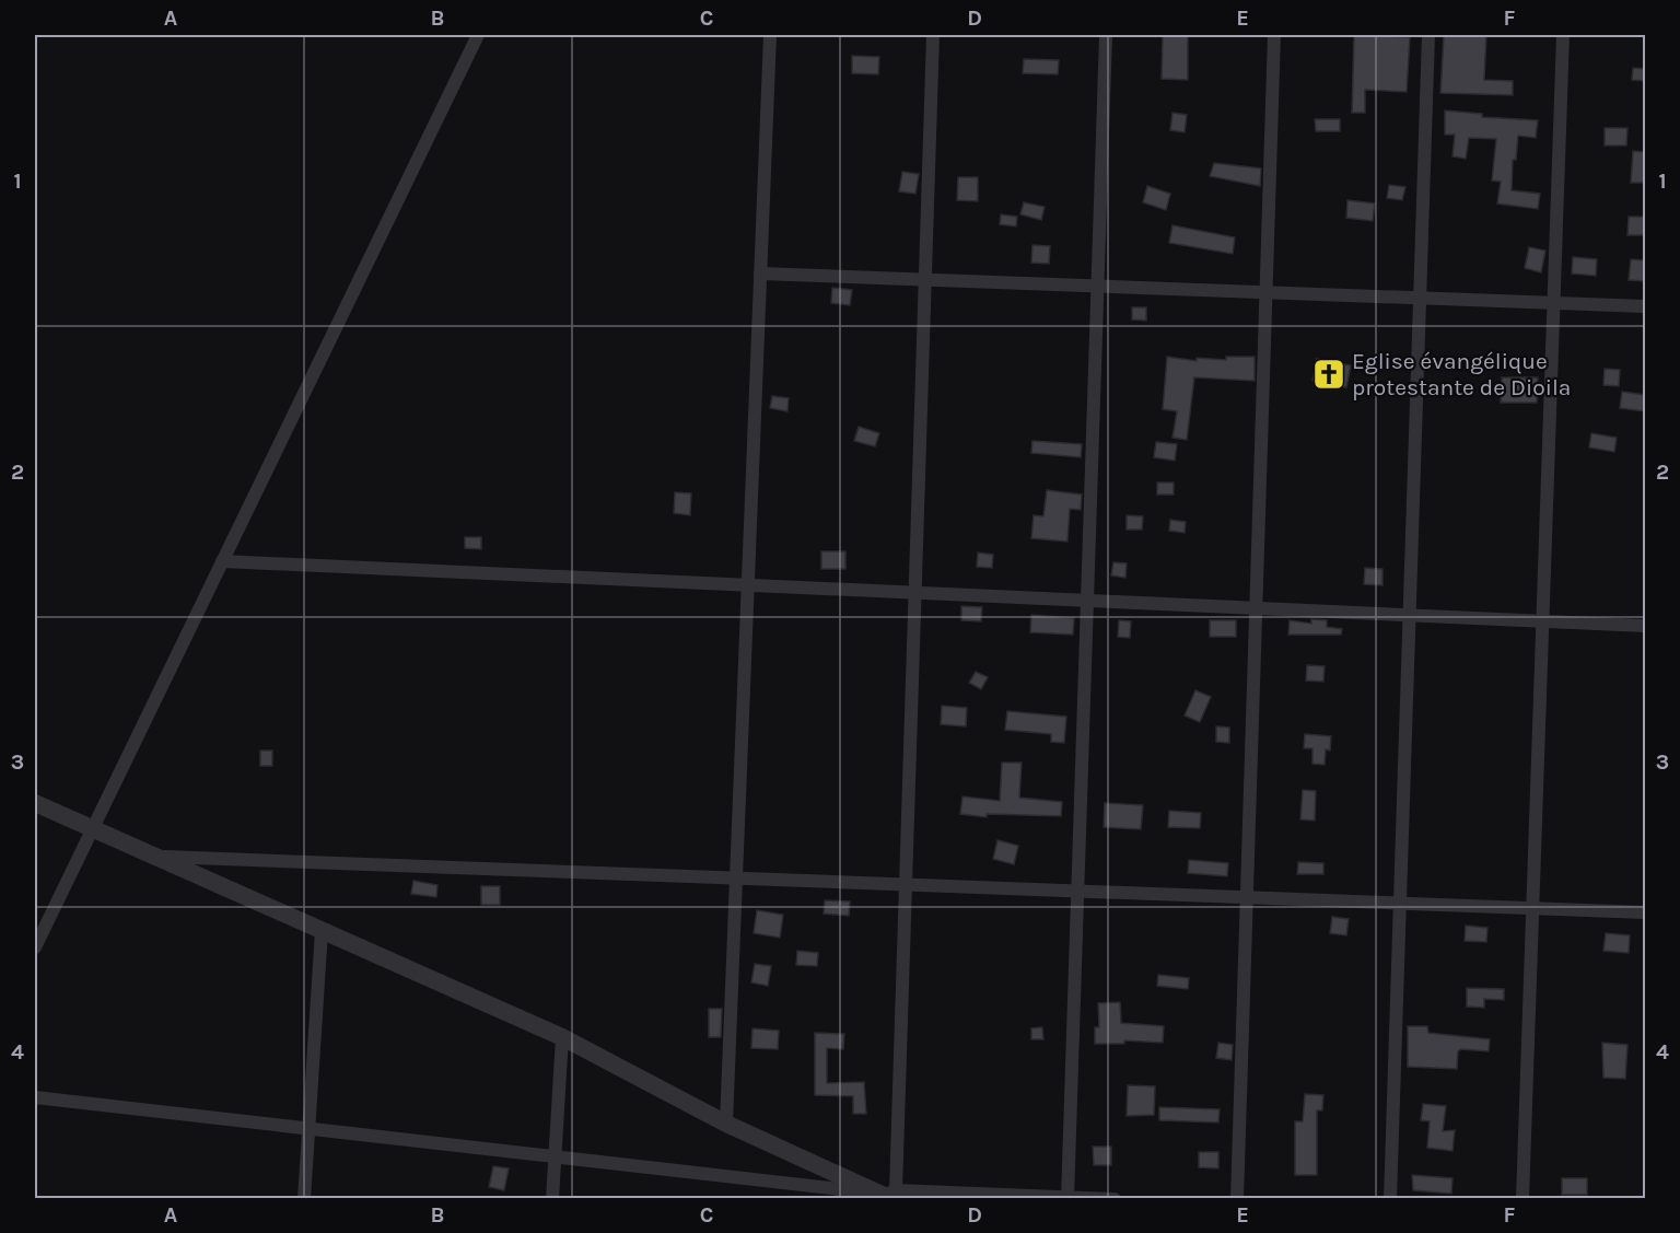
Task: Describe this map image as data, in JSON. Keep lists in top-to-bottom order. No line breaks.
{"places":{"church":["Eglise évangélique protestante de Dioila"]},"grid":{"columns":["A","B","C","D","E","F"],"rows":["1","2","3","4"]}}
